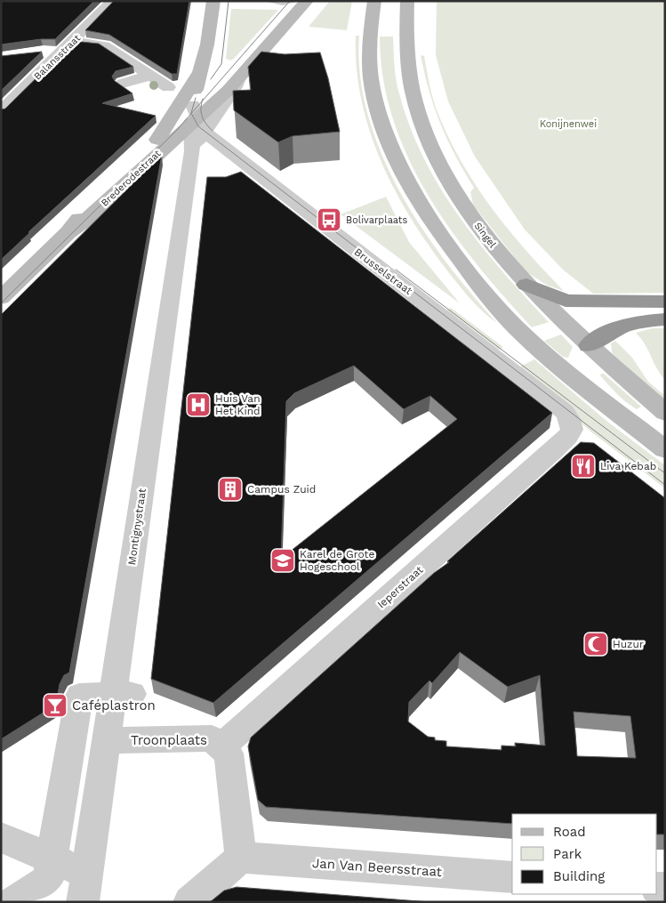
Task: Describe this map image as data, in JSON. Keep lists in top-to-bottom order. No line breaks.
{"streets":{"main road":["Brederodestraat","Singel","Montignystraat"],"street":["Balansstraat","Brusselstraat","Ieperstraat","Troonplaats","Jan Van Beersstraat"]},"crossings":[["Brederodestraat","Brusselstraat"],["Brederodestraat","Montignystraat"],["Brusselstraat","Montignystraat"],["Brusselstraat","Ieperstraat"],["Montignystraat","Troonplaats"],["Ieperstraat","Troonplaats"],["Troonplaats","Jan Van Beersstraat"]],"parks":["Konijnenwei"],"places":{"bus stop":["Bolivarplaats"],"hospital":["Huis Van Het Kind"],"restaurant":["Liva Kebab"],"building":["Campus Zuid"],"school or university":["Karel de Grote Hogeschool"],"mosque":["Huzur"],"bar":["Caféplastron"]},"legend":["Road","Park","Building"]}
